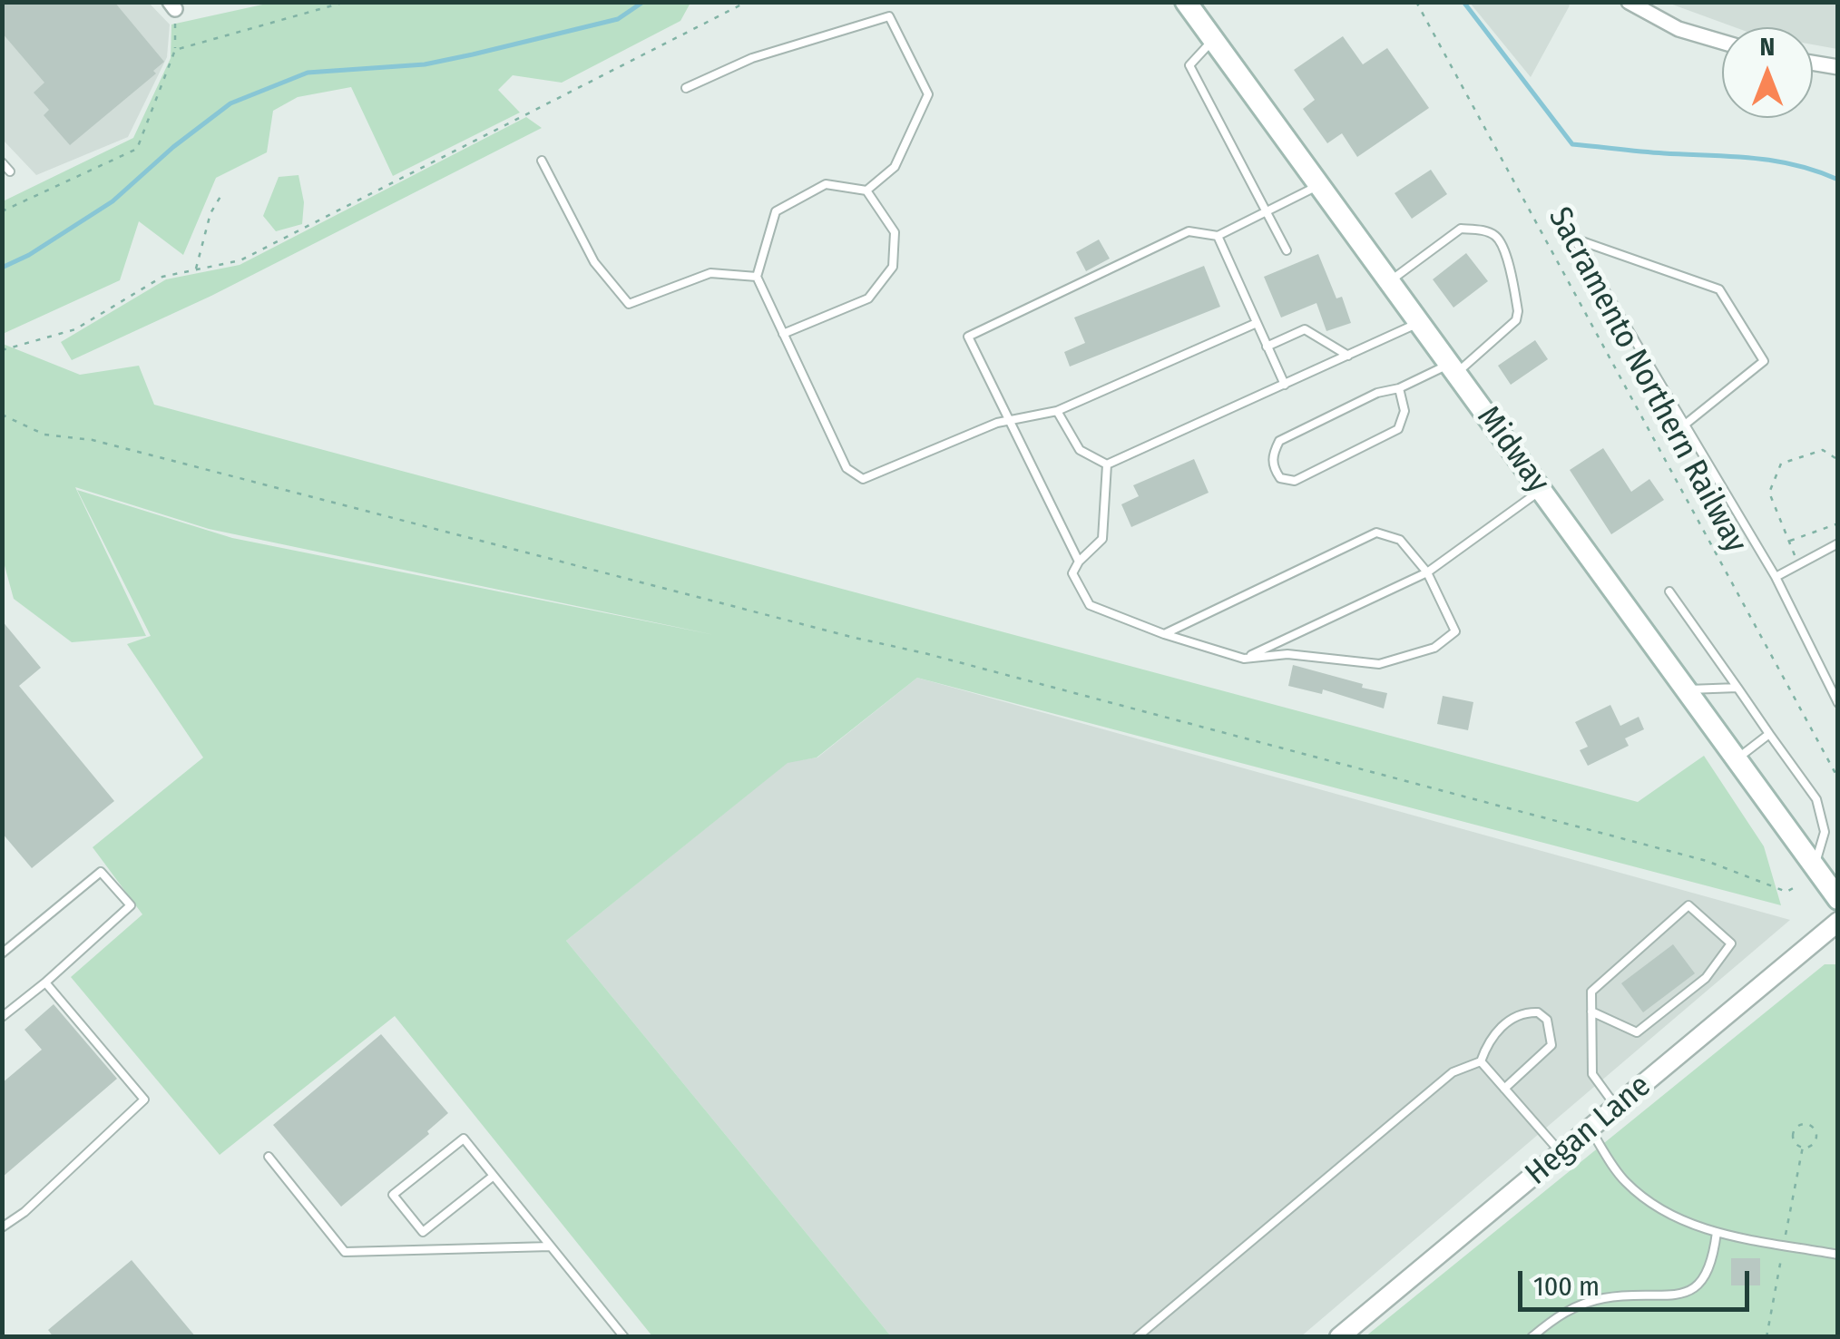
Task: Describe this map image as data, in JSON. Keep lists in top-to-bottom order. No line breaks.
{"streets":{"main road":["Midway"],"street":["Hegan Lane"],"path":["Sacramento Northern Railway"]},"scale_bar":"100 m","north":"top"}
